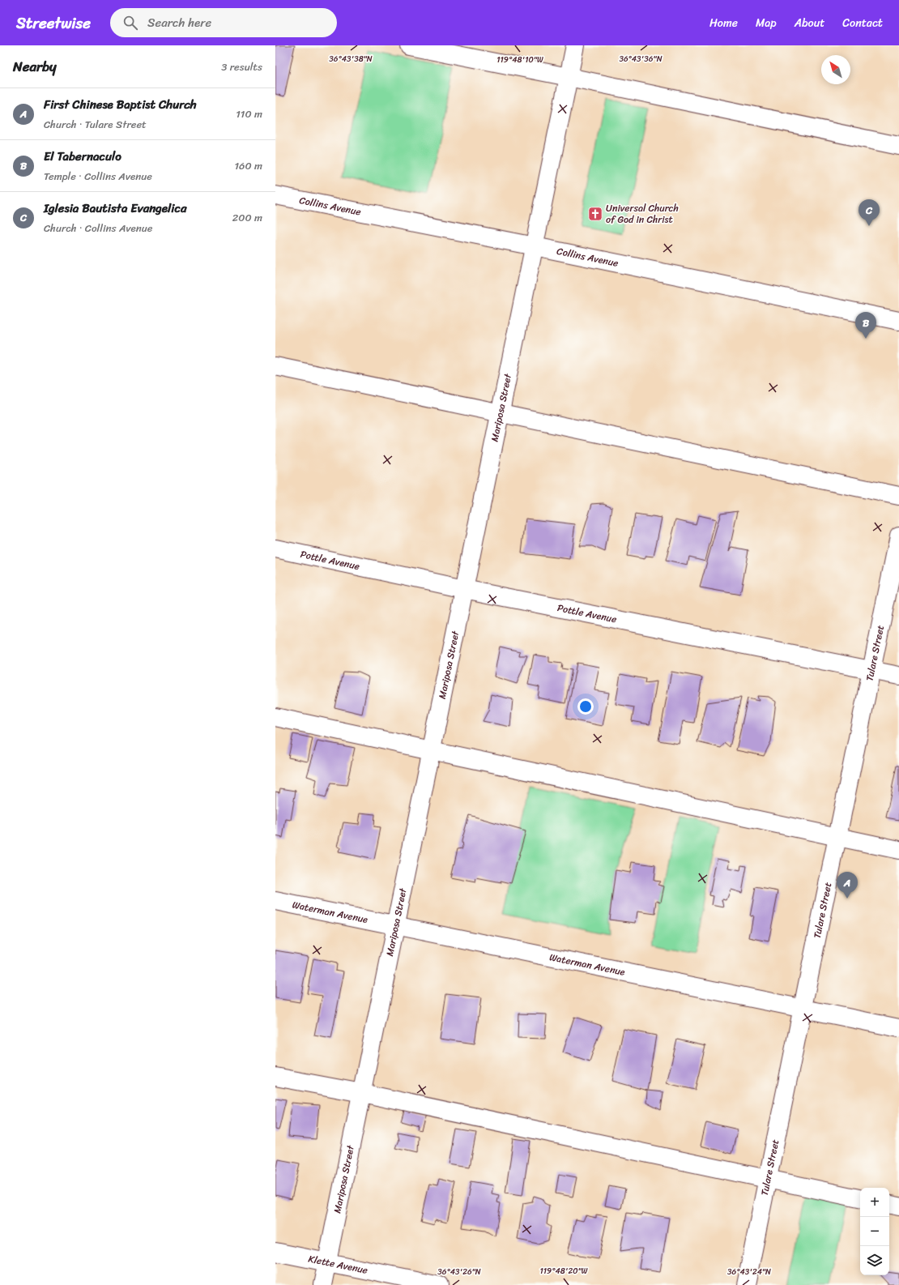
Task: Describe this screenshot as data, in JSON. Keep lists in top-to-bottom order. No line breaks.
{"streets":{"street":["Collins Avenue","Mariposa Street","Pottle Avenue","Tulare Street","Waterman Avenue","Klette Avenue"]},"crossings":[["Collins Avenue","Mariposa Street"],["Mariposa Street","Pottle Avenue"],["Mariposa Street","Waterman Avenue"],["Mariposa Street","Klette Avenue"],["Pottle Avenue","Tulare Street"],["Tulare Street","Waterman Avenue"]],"places":{"church":["Universal Church of God in Christ"]},"north":"top left","page":{"header":"Streetwise","search":"Search here","nav":["Home","Map","About","Contact"],"heading":["Nearby","3 results"],"list":[{"mark":"A","name":"First Chinese Baptist Church","note":"Church · Tulare Street","value":"110 m"},{"mark":"B","name":"El Tabernaculo","note":"Temple · Collins Avenue","value":"160 m"},{"mark":"C","name":"Iglesia Bautista Evangelica","note":"Church · Collins Avenue","value":"200 m"}],"pins":["C","B","A"],"map_buttons":["+","−"]},"coordinates":["36°43'36\"N","36°43'38\"N","119°48'10\"W","119°48'20\"W","36°43'26\"N","36°43'24\"N"]}
